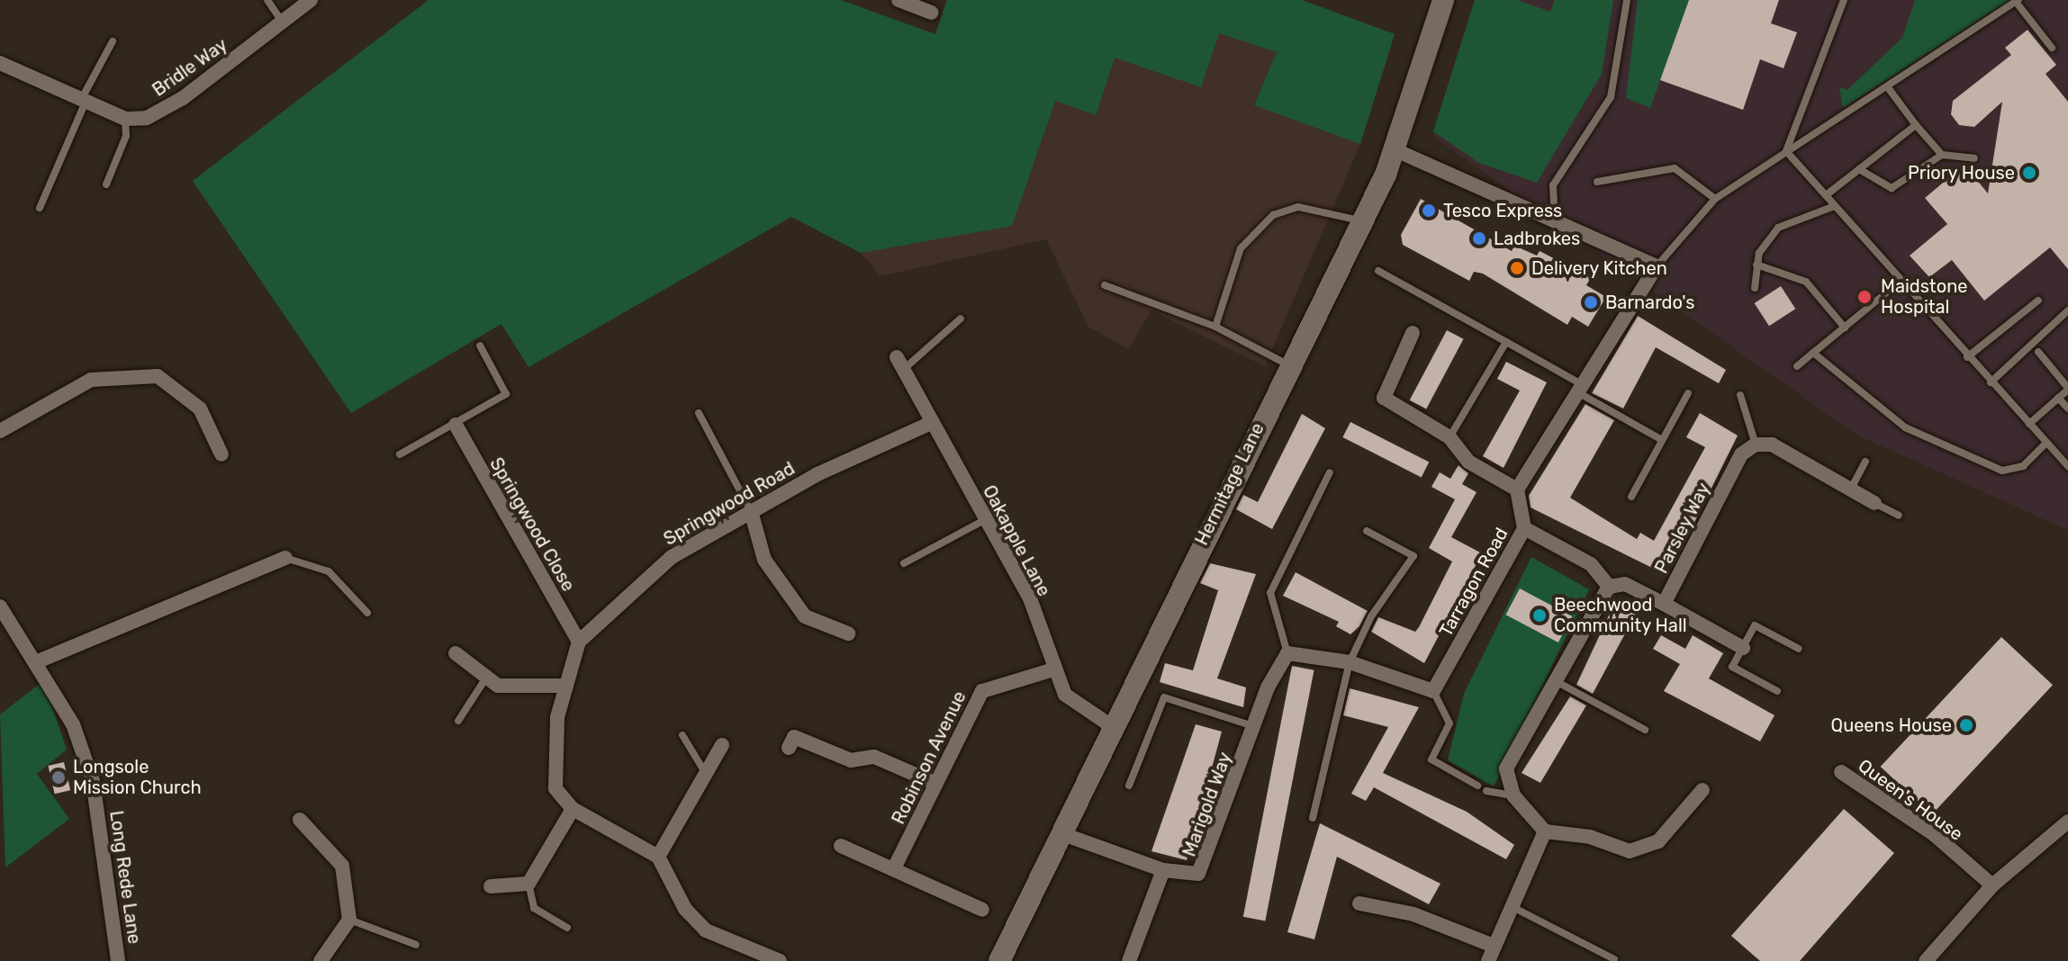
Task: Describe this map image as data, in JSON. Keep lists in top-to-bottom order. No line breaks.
{"streets":{"main road":["Hermitage Lane"],"street":["Bridle Way","Springwood Road","Springwood Close","Parsley Way","Oakapple Lane","Tarragon Road","Robinson Avenue","Queen's House","Marigold Way","Long Rede Lane"]},"crossings":[["Hermitage Lane","Oakapple Lane"],["Hermitage Lane","Marigold Way"],["Springwood Road","Springwood Close"],["Springwood Road","Oakapple Lane"],["Oakapple Lane","Robinson Avenue"]],"places":["Priory House","Tesco Express","Ladbrokes","Delivery Kitchen","Maidstone Hospital","Barnardo's","Beechwood Community Hall","Queens House","Longsole Mission Church"]}
